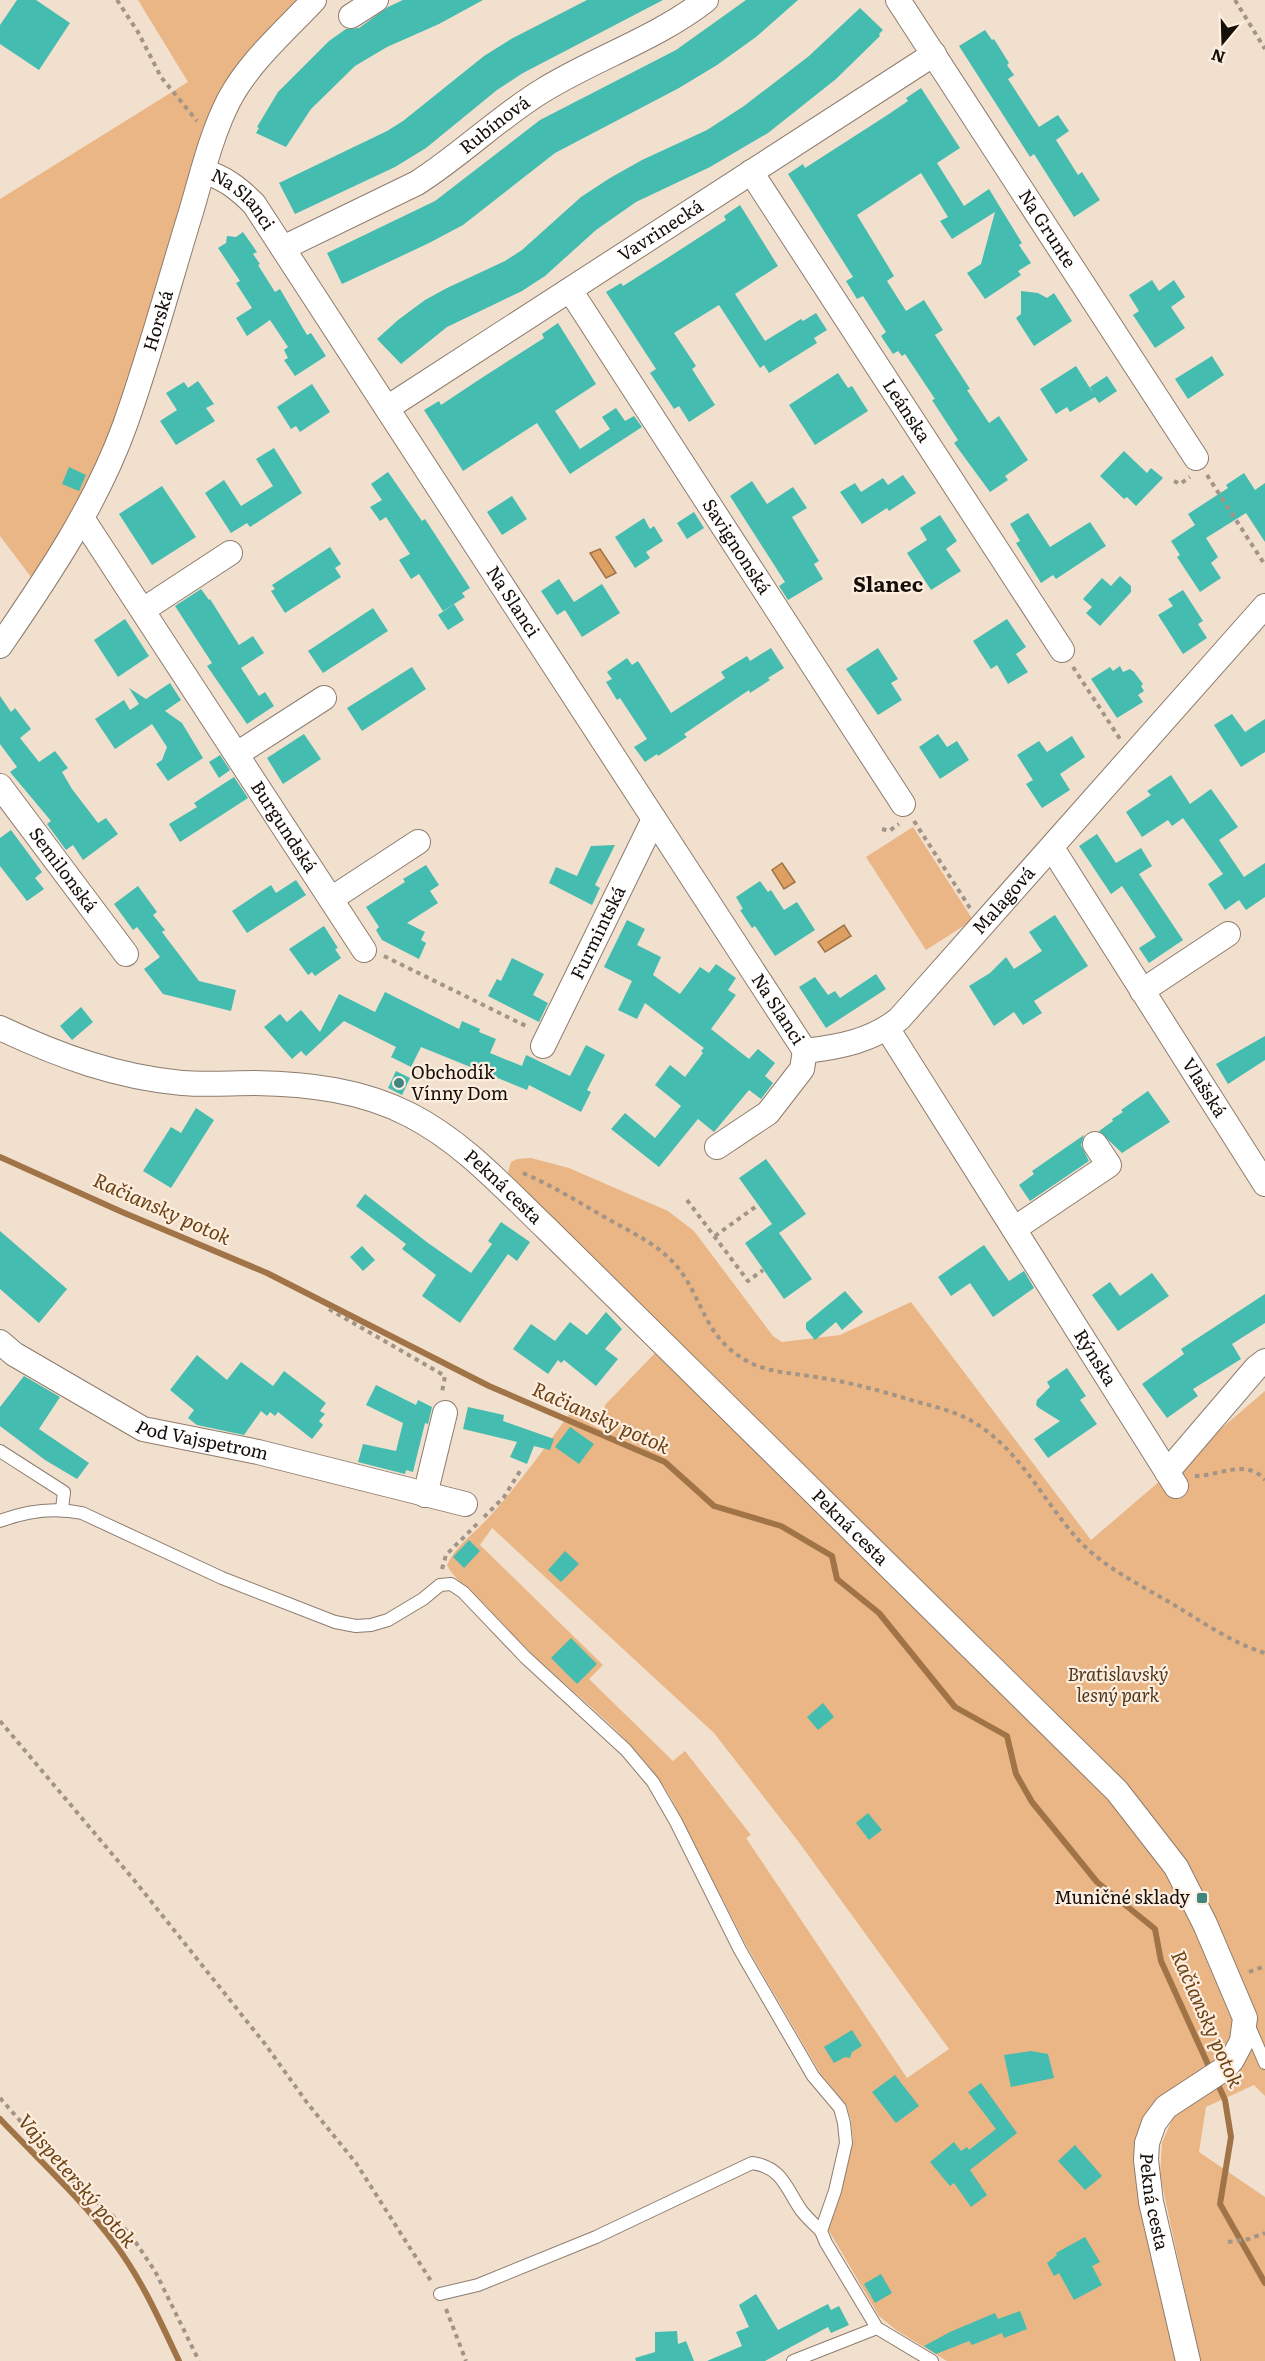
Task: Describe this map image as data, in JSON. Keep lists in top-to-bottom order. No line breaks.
{"streets":{"street":["Rubínová","Na Slanci","Na Grunte","Vavrinecká","Horská","Leánska","Savignonská","Burgundská","Semilonská","Malagová","Furmintská","Vlašská","Pekná cesta","Rýnska","Pod Vajspetrom"]},"crossings":[["Rubínová","Na Slanci"],["Na Slanci","Vavrinecká"],["Na Slanci","Horská"],["Na Slanci","Malagová"],["Na Slanci","Furmintská"],["Na Grunte","Vavrinecká"],["Vavrinecká","Leánska"],["Vavrinecká","Savignonská"],["Horská","Burgundská"],["Malagová","Vlašská"],["Malagová","Rýnska"]],"districts":["Slanec"],"water":["Račiansky potok","Vajspeterský potok"],"parks":["Bratislavský lesný park"],"places":{"other":["Obchodík Vínny Dom"],"transit":["Muničné sklady"]},"north":"bottom"}
